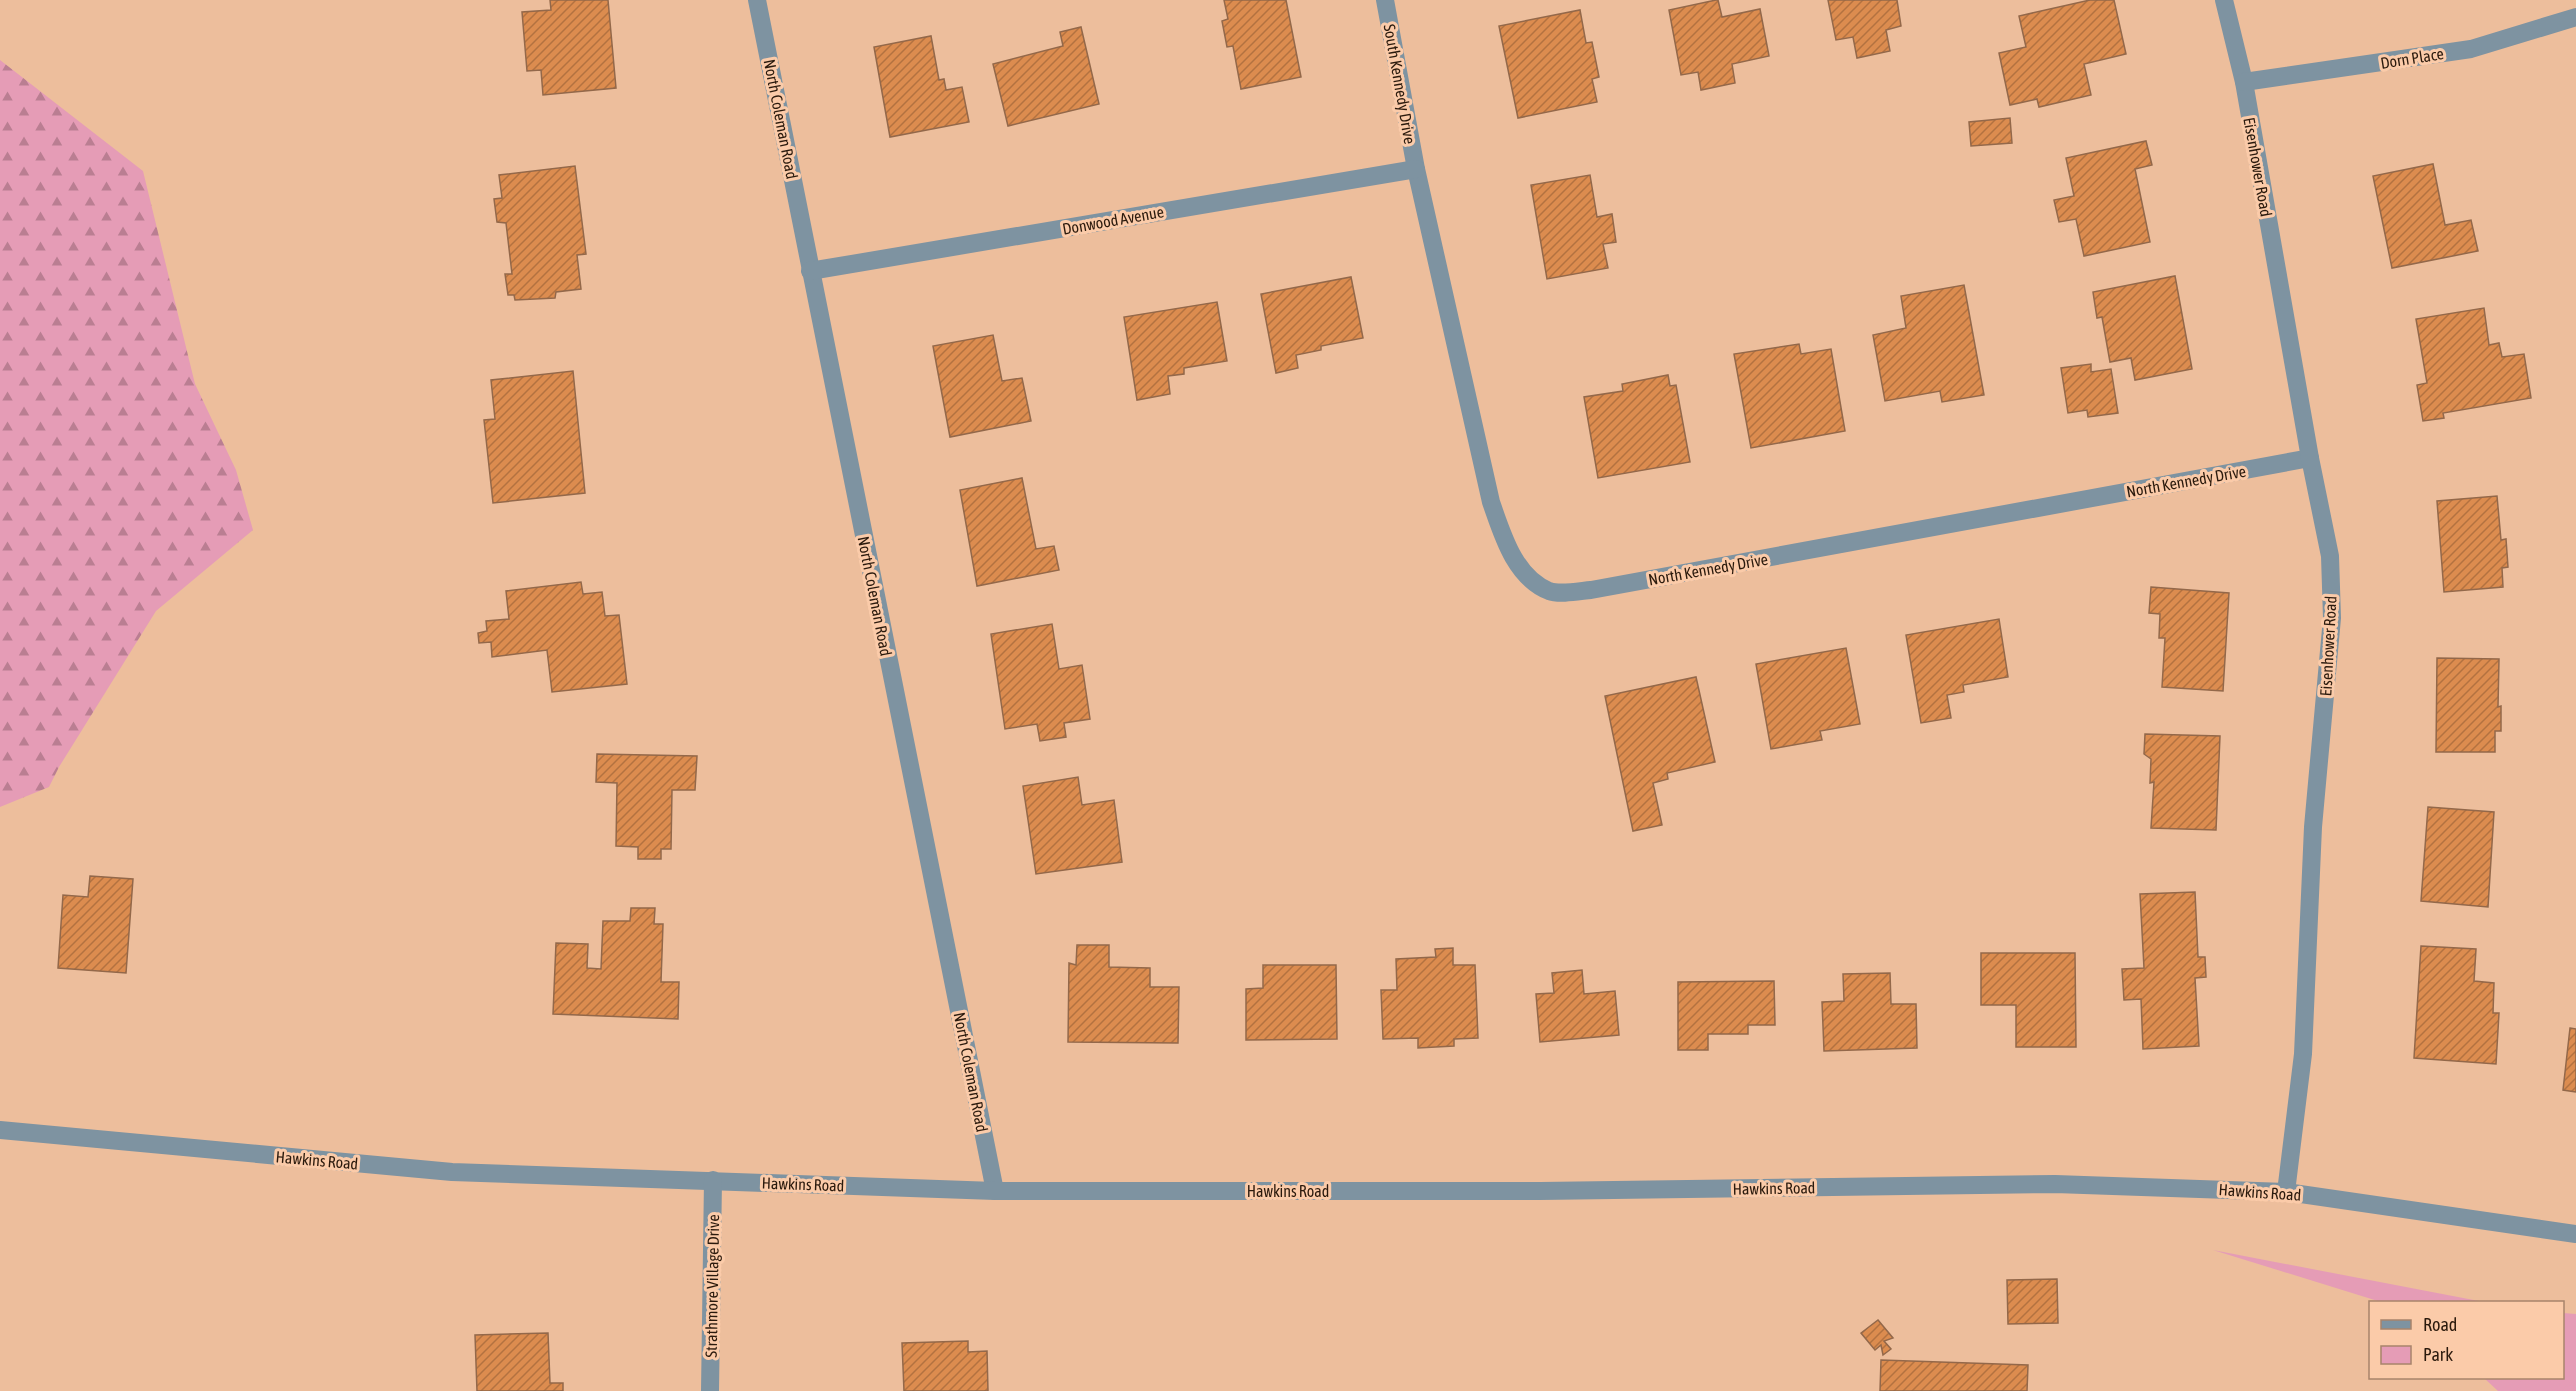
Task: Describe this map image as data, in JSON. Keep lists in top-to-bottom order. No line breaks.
{"streets":{"street":["Dorn Place","South Kennedy Drive","North Coleman Road","Eisenhower Road","Donwood Avenue","North Kennedy Drive","Hawkins Road","Strathmore Village Drive"]},"crossings":[["Dorn Place","Eisenhower Road"],["South Kennedy Drive","Donwood Avenue"],["South Kennedy Drive","North Kennedy Drive"],["North Coleman Road","Donwood Avenue"],["North Coleman Road","Hawkins Road"],["Eisenhower Road","North Kennedy Drive"],["Eisenhower Road","Hawkins Road"],["Donwood Avenue","North Kennedy Drive"],["Hawkins Road","Strathmore Village Drive"]],"legend":["Road","Park"]}
